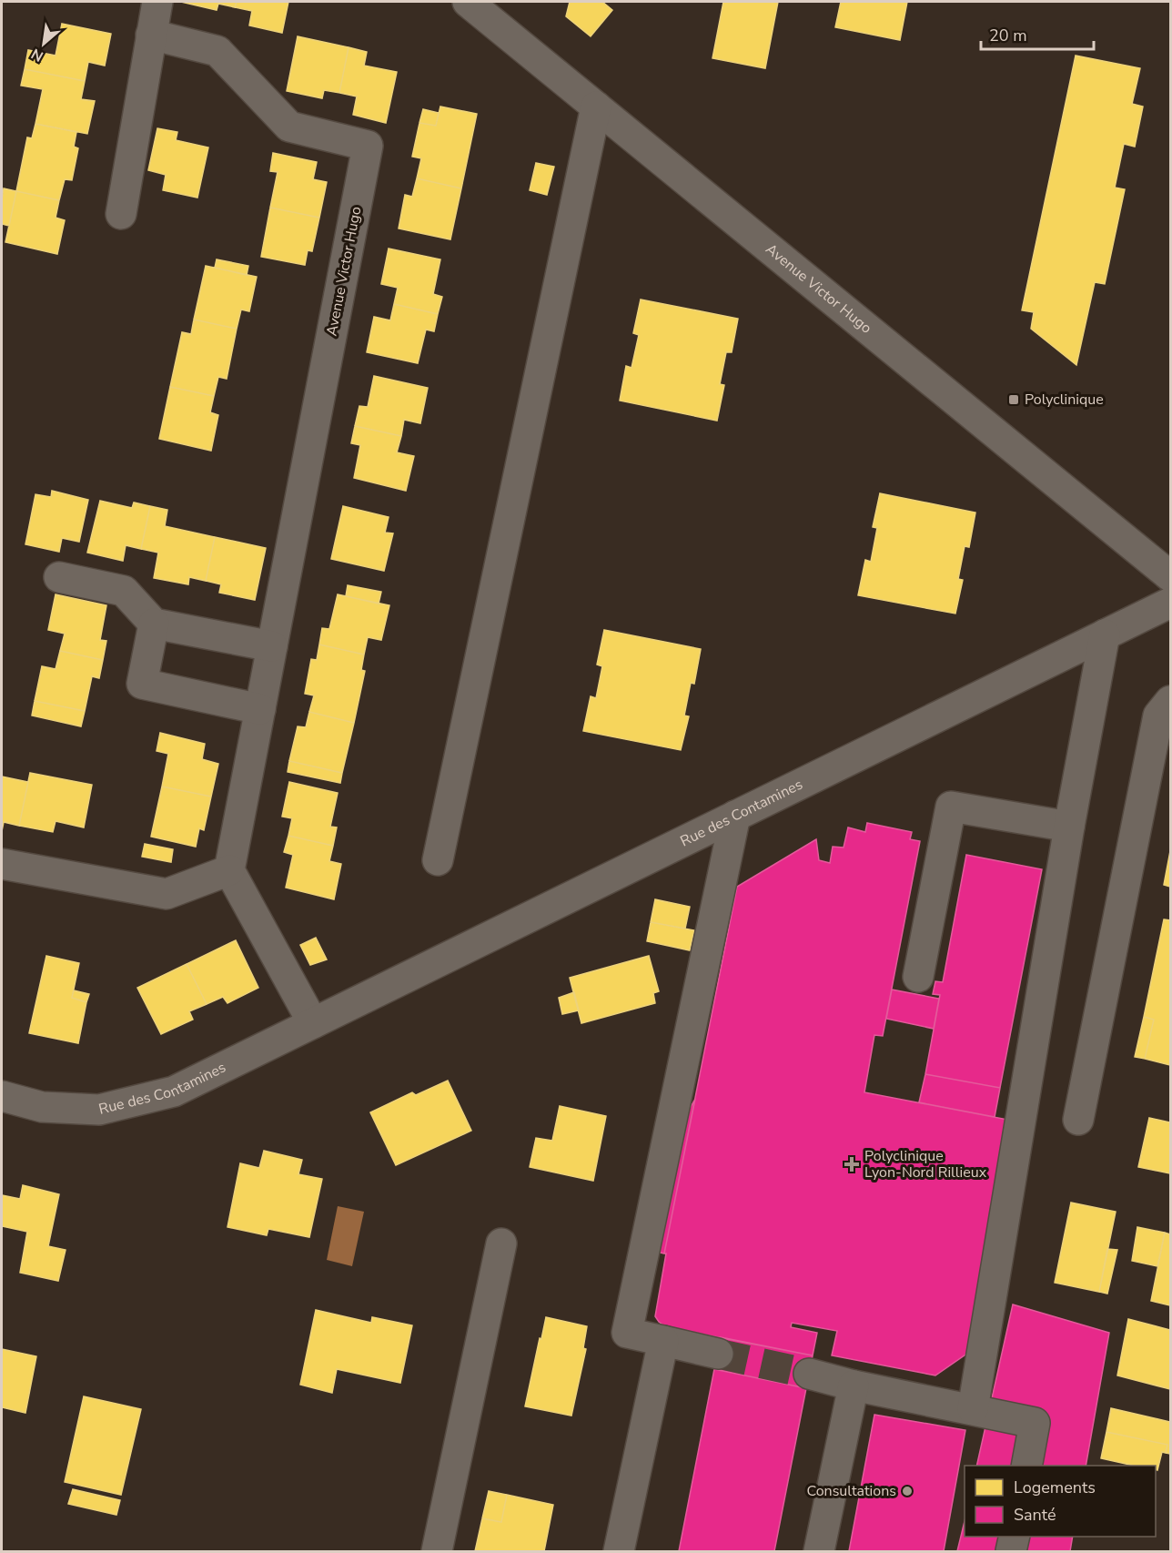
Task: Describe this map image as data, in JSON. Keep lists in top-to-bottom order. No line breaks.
{"streets":{"street":["Avenue Victor Hugo","Rue des Contamines"]},"places":{"transit":["Polyclinique"],"health":["Polyclinique Lyon-Nord Rillieux"],"other":["Consultations"]},"legend":["Logements","Santé"],"scale_bar":"20 m","north":"bottom left"}
